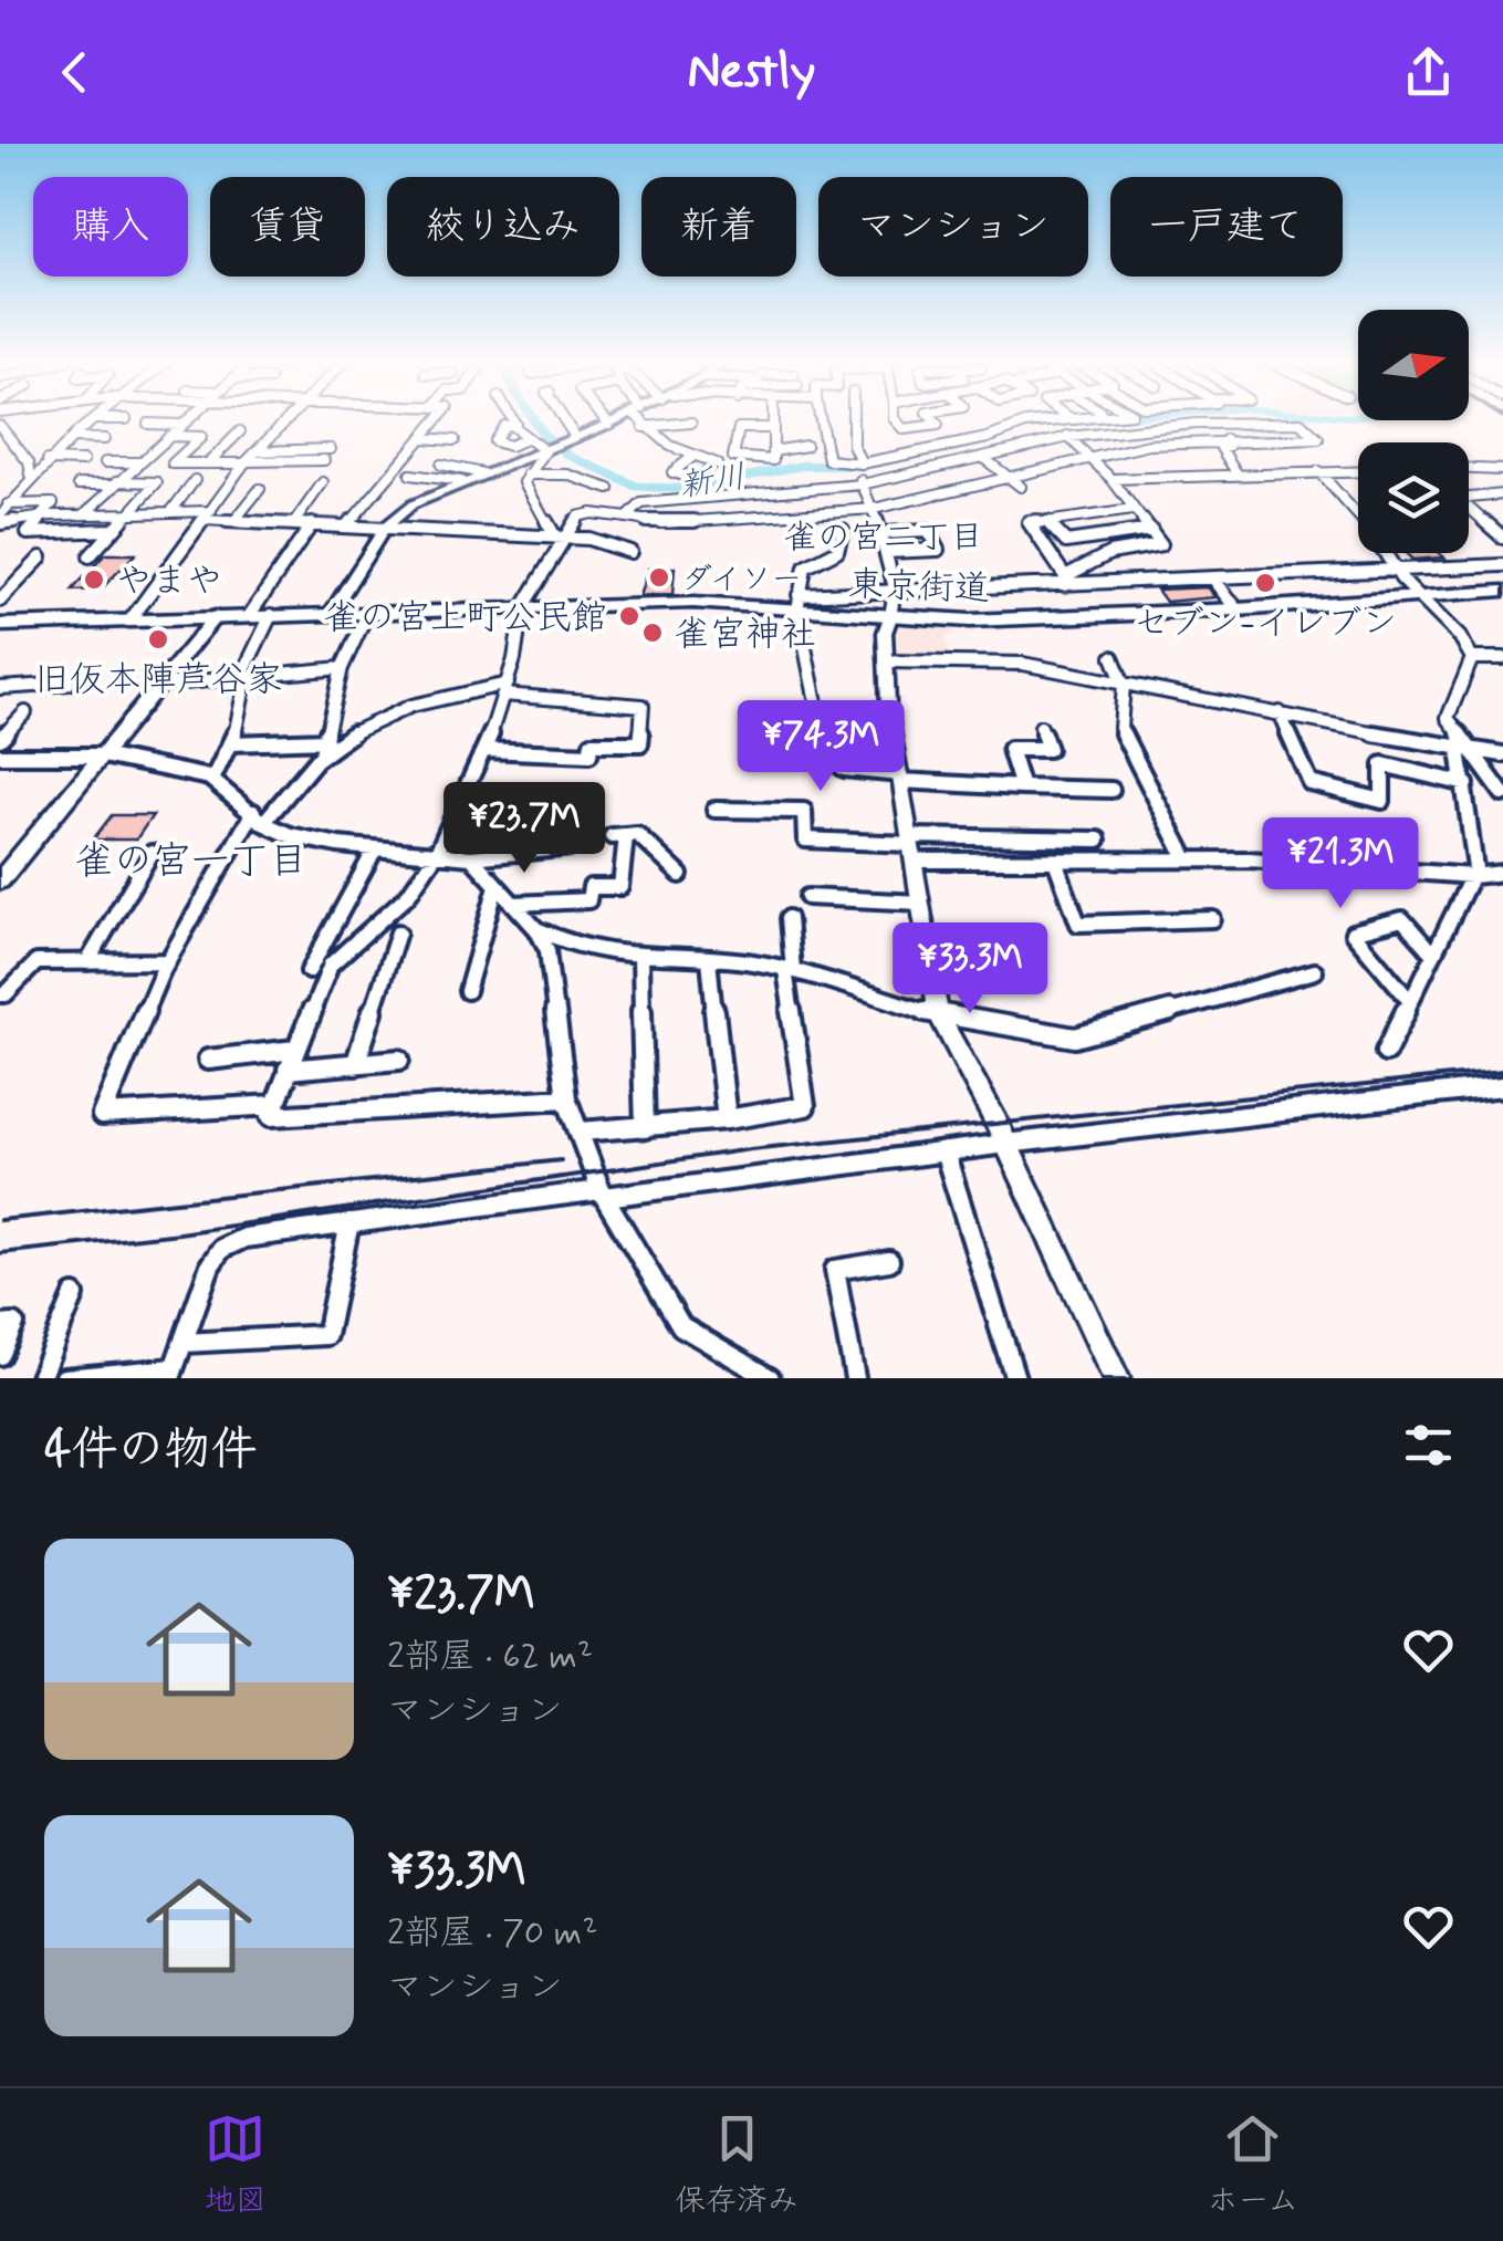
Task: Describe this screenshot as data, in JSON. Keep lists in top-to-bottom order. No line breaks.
{"streets":{"highway":["東京街道"]},"districts":["雀の宮二丁目","雀の宮一丁目"],"water":["新川"],"places":["ダイソー","やまや","セブン-イレブン","雀の宮上町公民館","雀宮神社","旧仮本陣芦谷家"],"north":"right","page":{"header":"Nestly","chip":["購入","賃貸","絞り込み","新着","マンション","一戸建て"],"price":["¥74.3M","¥23.7M","¥21.3M","¥33.3M"],"heading":"4件の物件","list":[{"name":"¥23.7M","note":"2部屋 · 62 m² · マンション"},{"name":"¥33.3M","note":"2部屋 · 70 m² · マンション"}],"tabs":["地図","保存済み","ホーム"]}}
